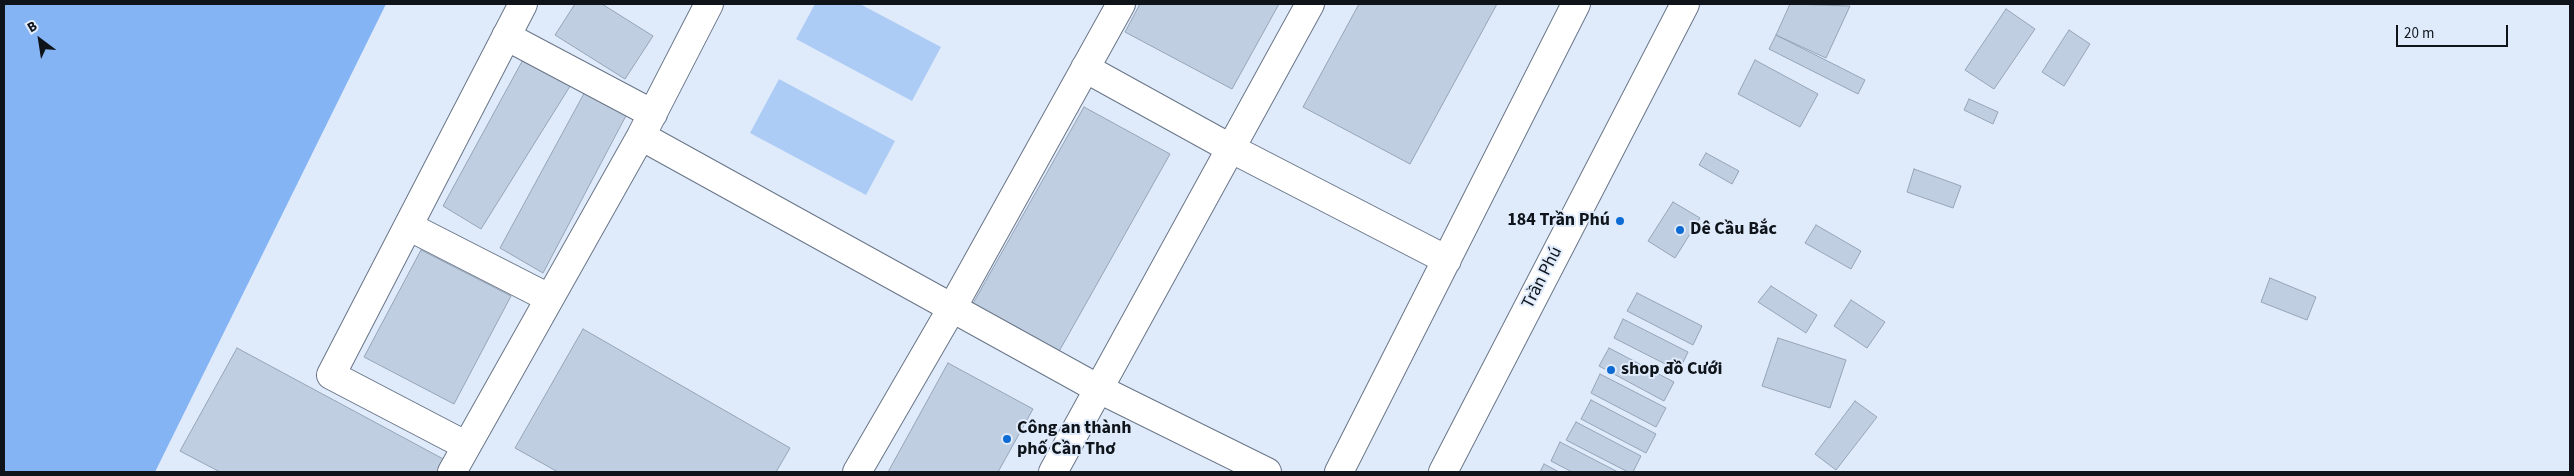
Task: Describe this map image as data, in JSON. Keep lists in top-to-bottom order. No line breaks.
{"streets":{"street":["Trần Phú"]},"places":["184 Trần Phú","Dê Cầu Bắc","shop đồ Cưới","Công an thành phố Cần Thơ"],"scale_bar":"20 m","north":"top left"}
